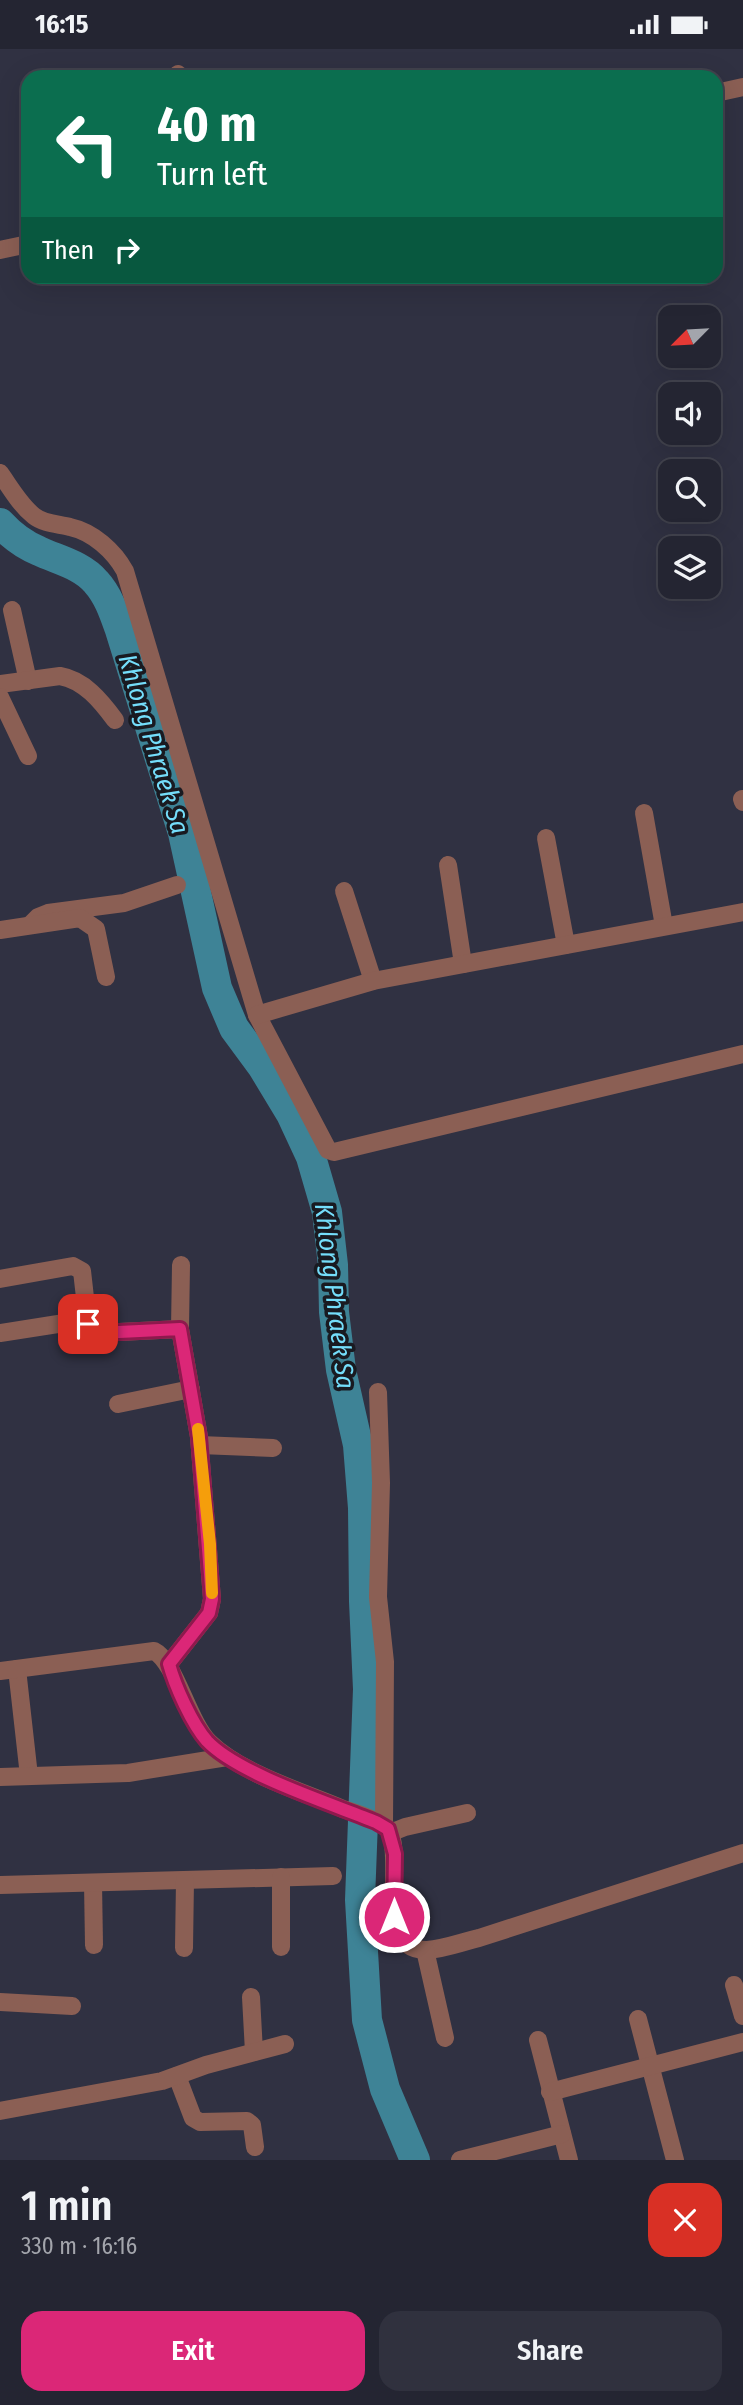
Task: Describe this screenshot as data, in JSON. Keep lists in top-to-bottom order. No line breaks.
{"water":["Khlong Phraek Sa"],"north":"bottom left","page":{"status":"16:15","turn":["40 m","Turn left"],"then":"Then","heading":["1 min","330 m · 16:16"],"buttons":["Exit","Share"]}}
